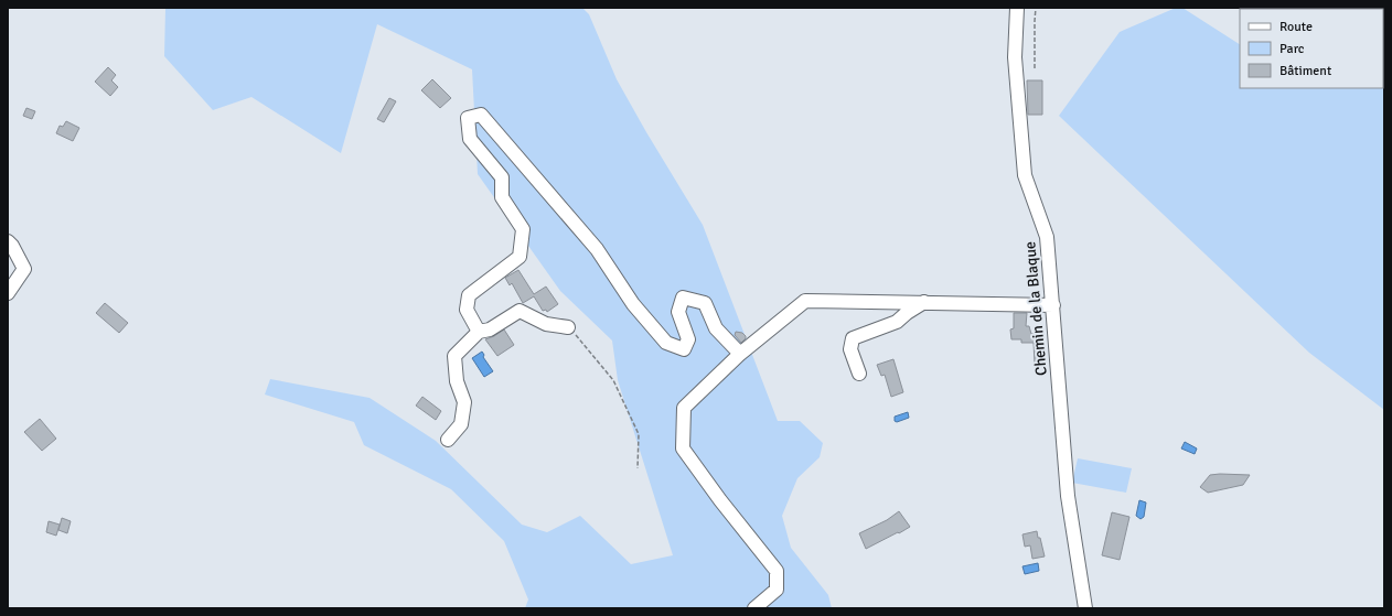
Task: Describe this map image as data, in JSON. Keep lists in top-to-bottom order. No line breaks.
{"streets":{"street":["Chemin de la Blaque"]},"legend":["Route","Parc","Bâtiment"]}
